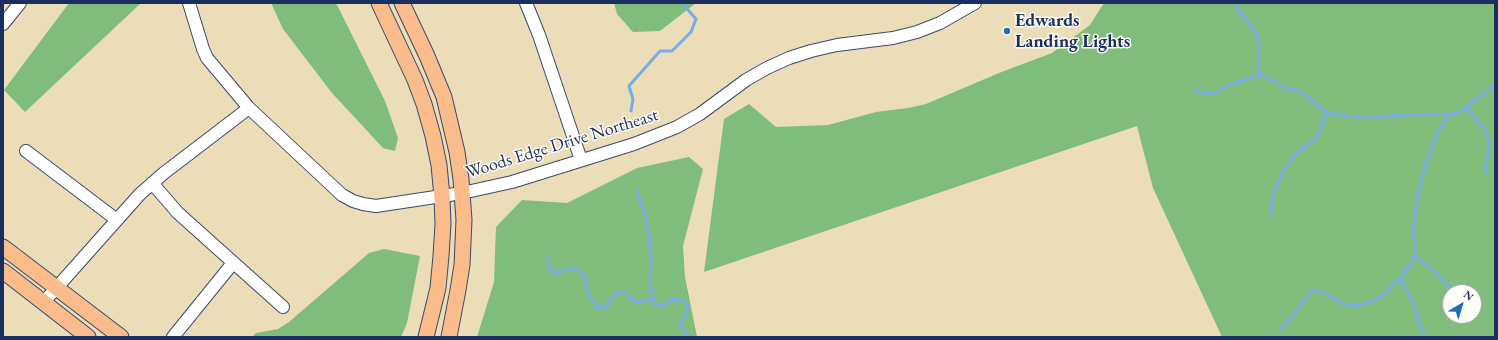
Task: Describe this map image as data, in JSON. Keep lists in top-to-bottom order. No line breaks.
{"streets":{"street":["Woods Edge Drive Northeast"]},"places":["Edwards Landing Lights"],"north":"top right"}
